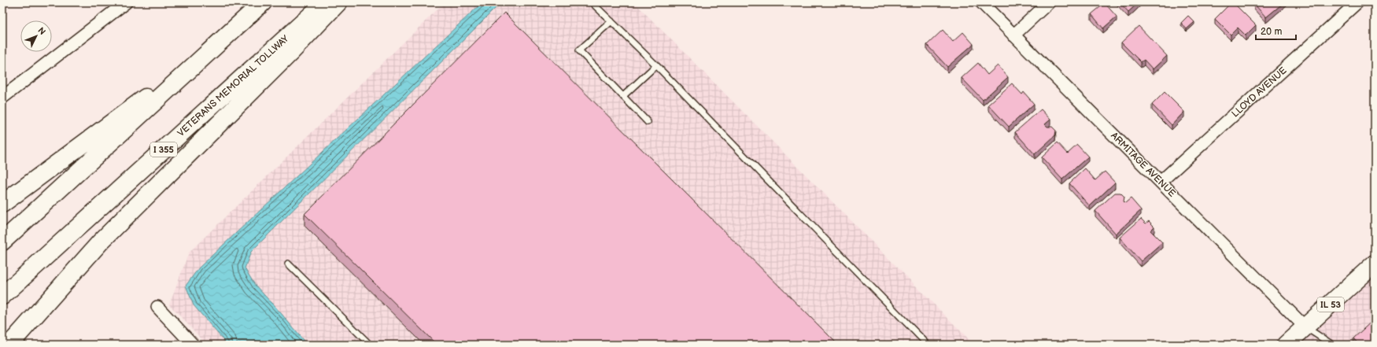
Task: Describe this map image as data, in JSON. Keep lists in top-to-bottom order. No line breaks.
{"streets":{"main road":["VETERANS MEMORIAL TOLLWAY","I 355","IL 53"],"street":["LLOYD AVENUE","ARMITAGE AVENUE"]},"crossings":[["LLOYD AVENUE","ARMITAGE AVENUE"],["ARMITAGE AVENUE","IL 53"]],"scale_bar":"20 m","north":"top right"}
